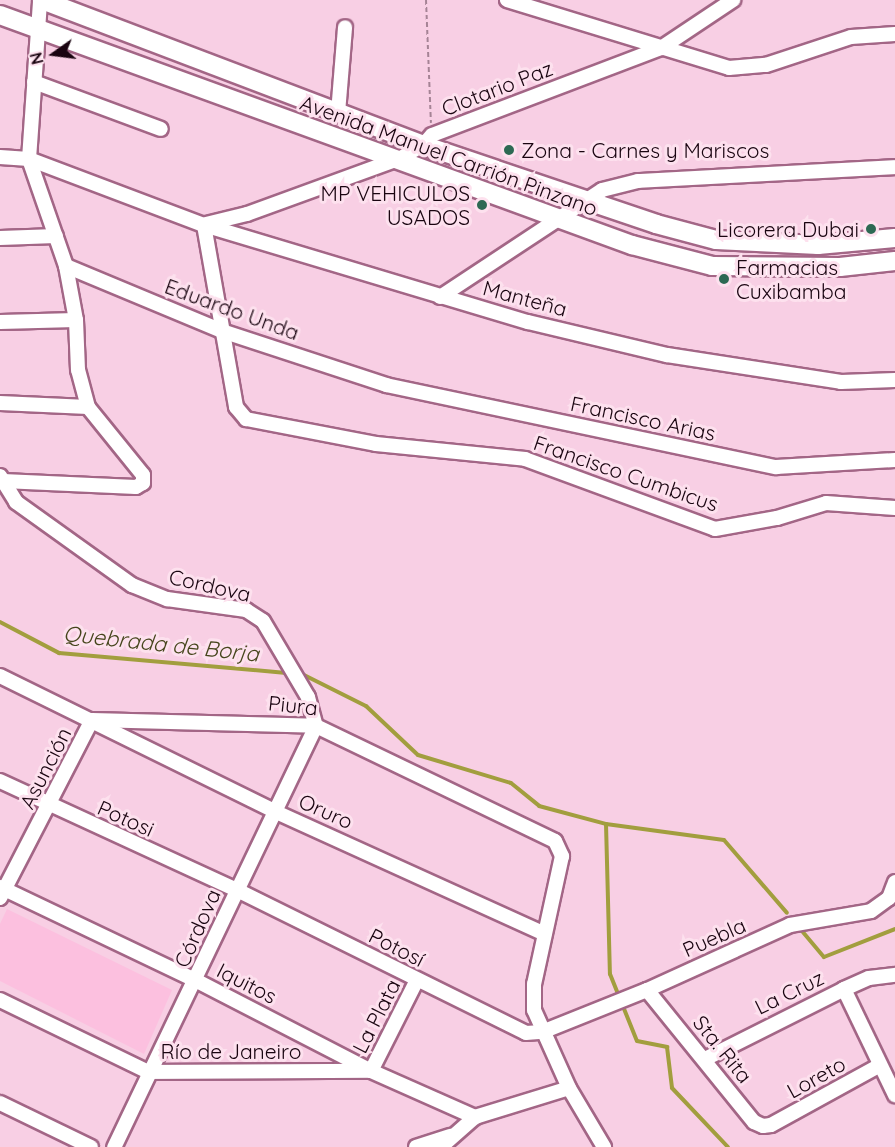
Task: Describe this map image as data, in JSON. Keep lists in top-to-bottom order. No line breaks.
{"streets":{"main road":["Avenida Manuel Carrión Pinzano"],"street":["Clotario Paz","Manteña","Eduardo Unda","Francisco Arias","Francisco Cumbicus","Cordova","Piura","Asunción","Oruro","Potosi","Córdova","Puebla","Potosí","Iquitos","La Cruz","La Plata","Sta. Rita","Río de Janeiro","Loreto"]},"crossings":[["Clotario Paz","Avenida Manuel Carrión Pinzano"],["Clotario Paz","Manteña"],["Eduardo Unda","Francisco Arias"],["Eduardo Unda","Francisco Cumbicus"],["Cordova","Piura"],["Cordova","Córdova"],["Piura","Asunción"],["Piura","Oruro"],["Piura","Córdova"],["Asunción","Oruro"],["Asunción","Potosi"],["Asunción","Iquitos"],["Oruro","Córdova"],["Potosi","Córdova"],["Potosi","Potosí"],["Córdova","Potosí"],["Córdova","Iquitos"],["Córdova","Río de Janeiro"],["Puebla","Potosí"],["Puebla","Sta. Rita"],["Potosí","La Plata"],["Iquitos","La Plata"],["Iquitos","Río de Janeiro"],["La Cruz","Sta. Rita"],["La Plata","Río de Janeiro"],["Sta. Rita","Loreto"]],"water":["Quebrada de Borja"],"places":["Zona - Carnes y Mariscos","MP VEHICULOS USADOS","Licorera Dubai","Farmacias Cuxibamba"],"north":"left"}
